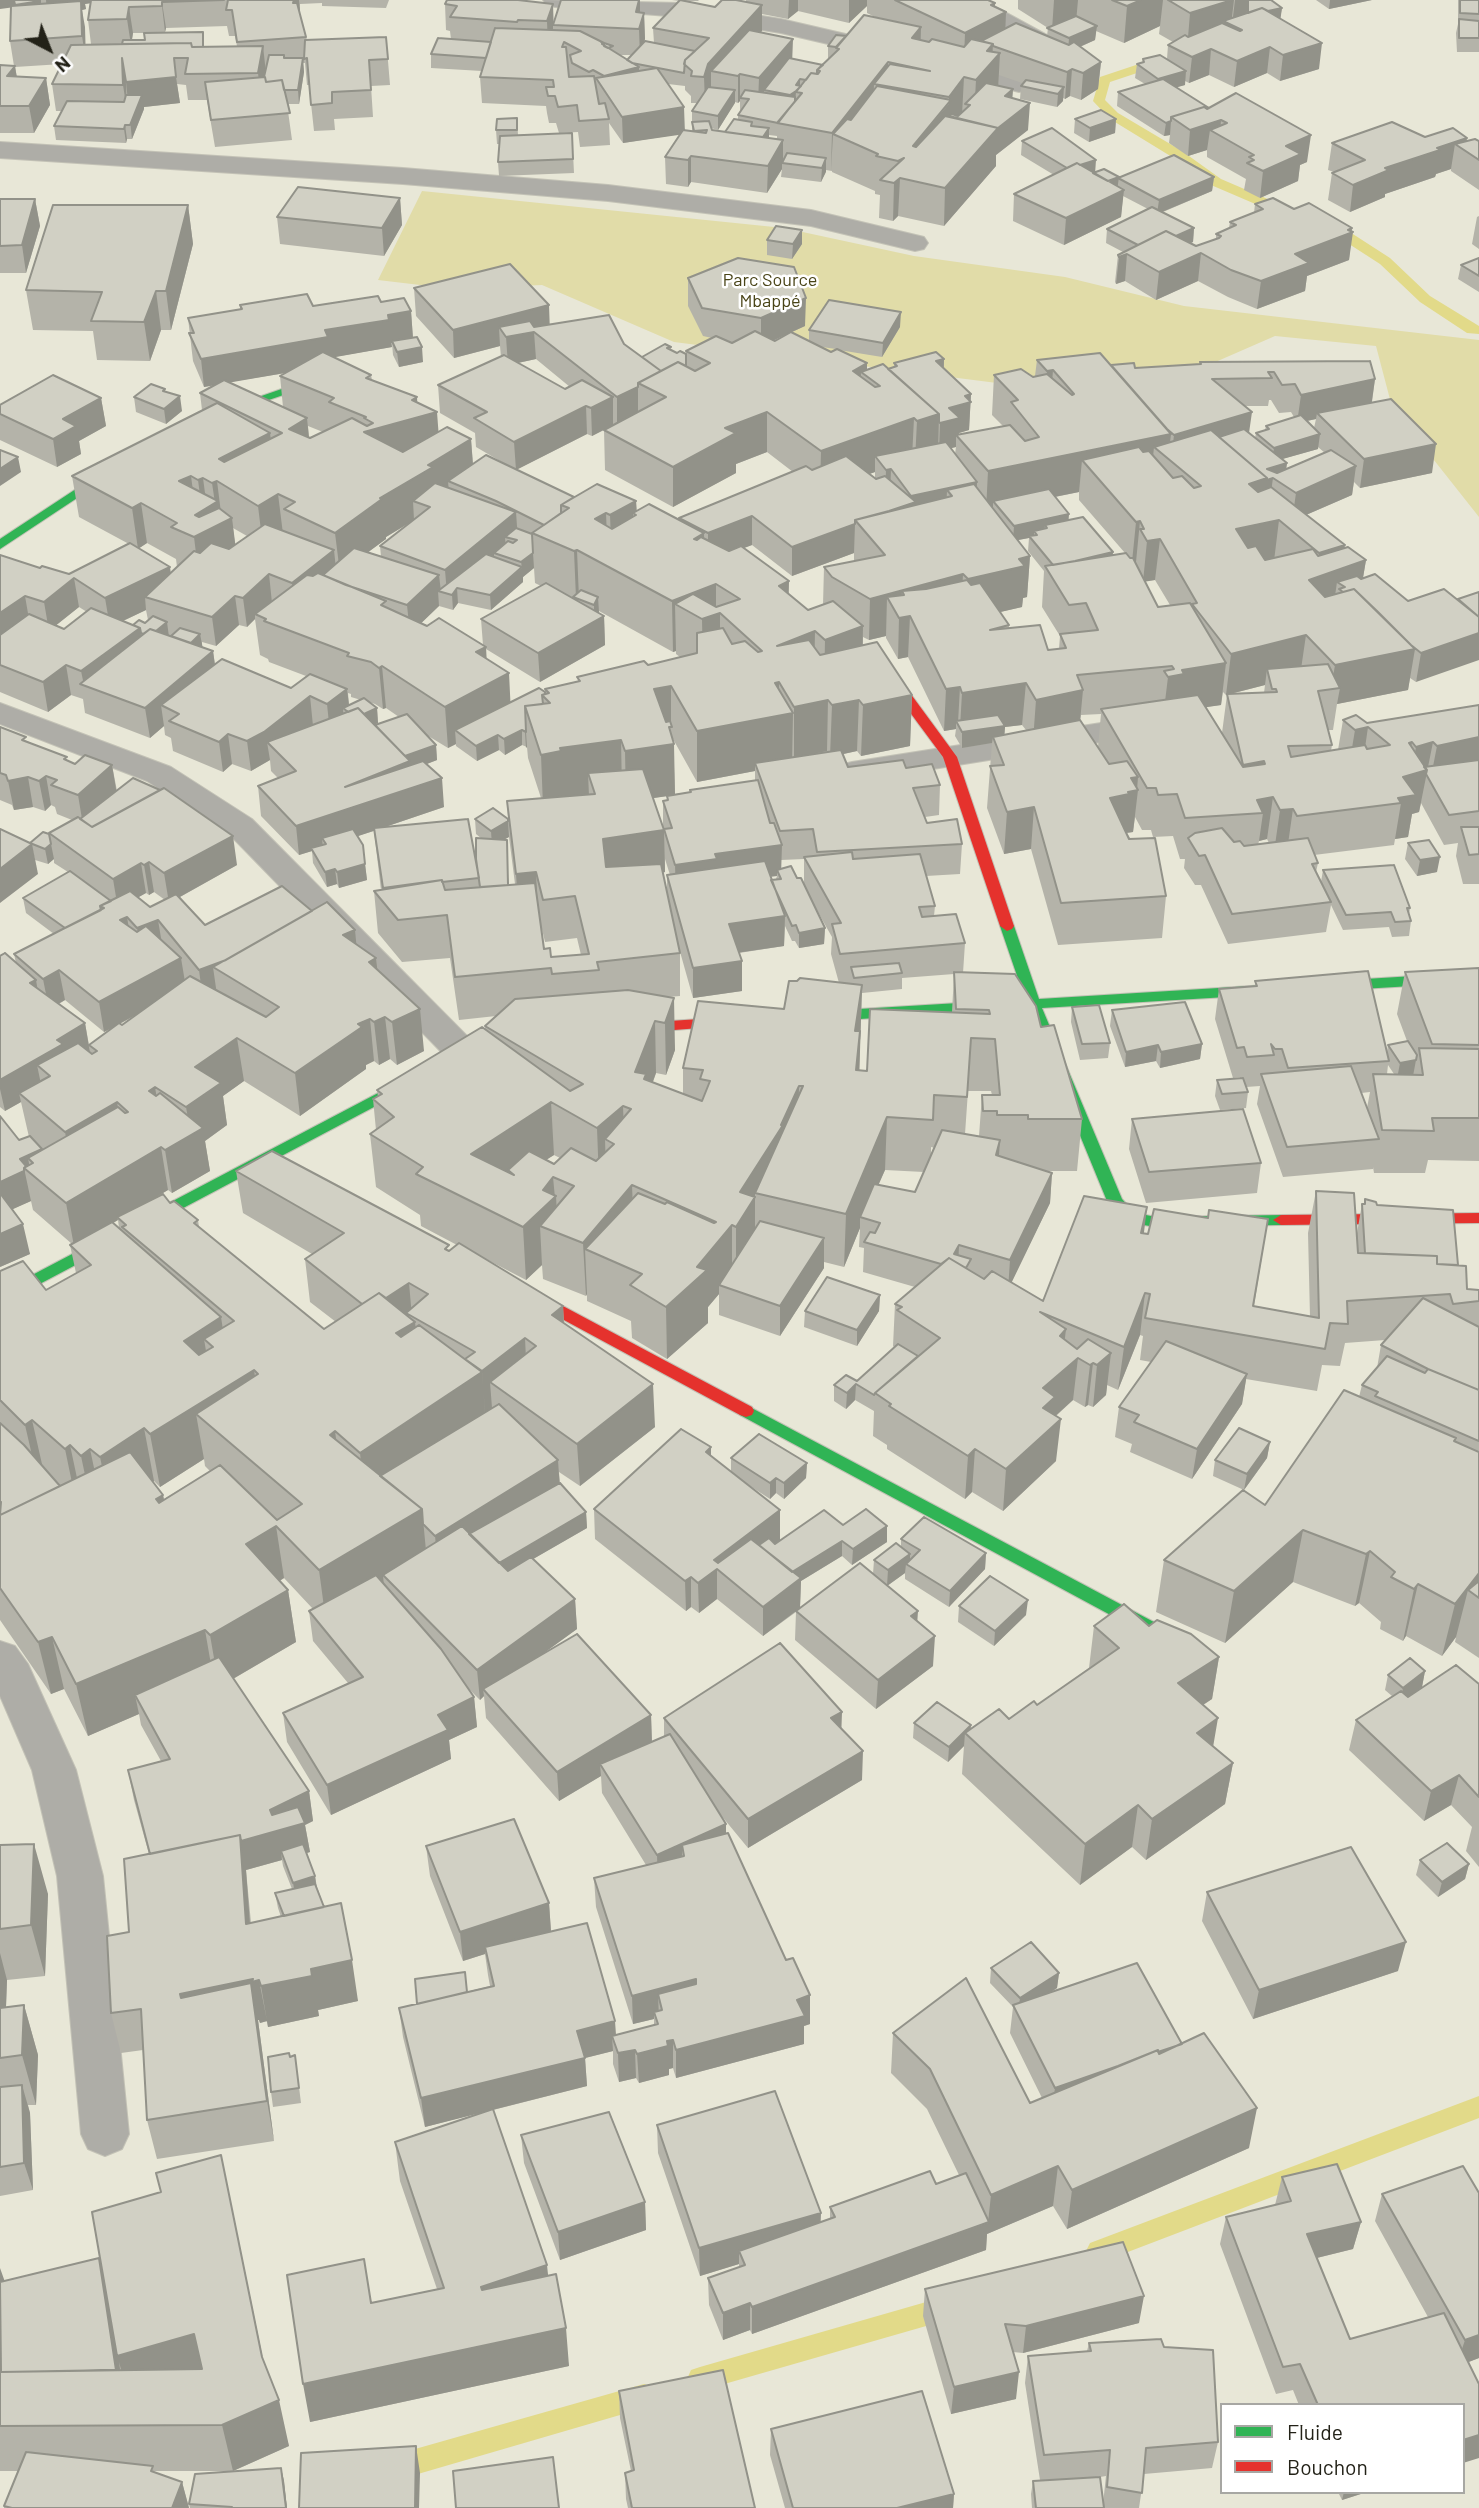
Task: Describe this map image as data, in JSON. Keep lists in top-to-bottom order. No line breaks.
{"parks":["Parc Source Mbappé"],"legend":["Fluide","Bouchon"],"north":"bottom right"}
